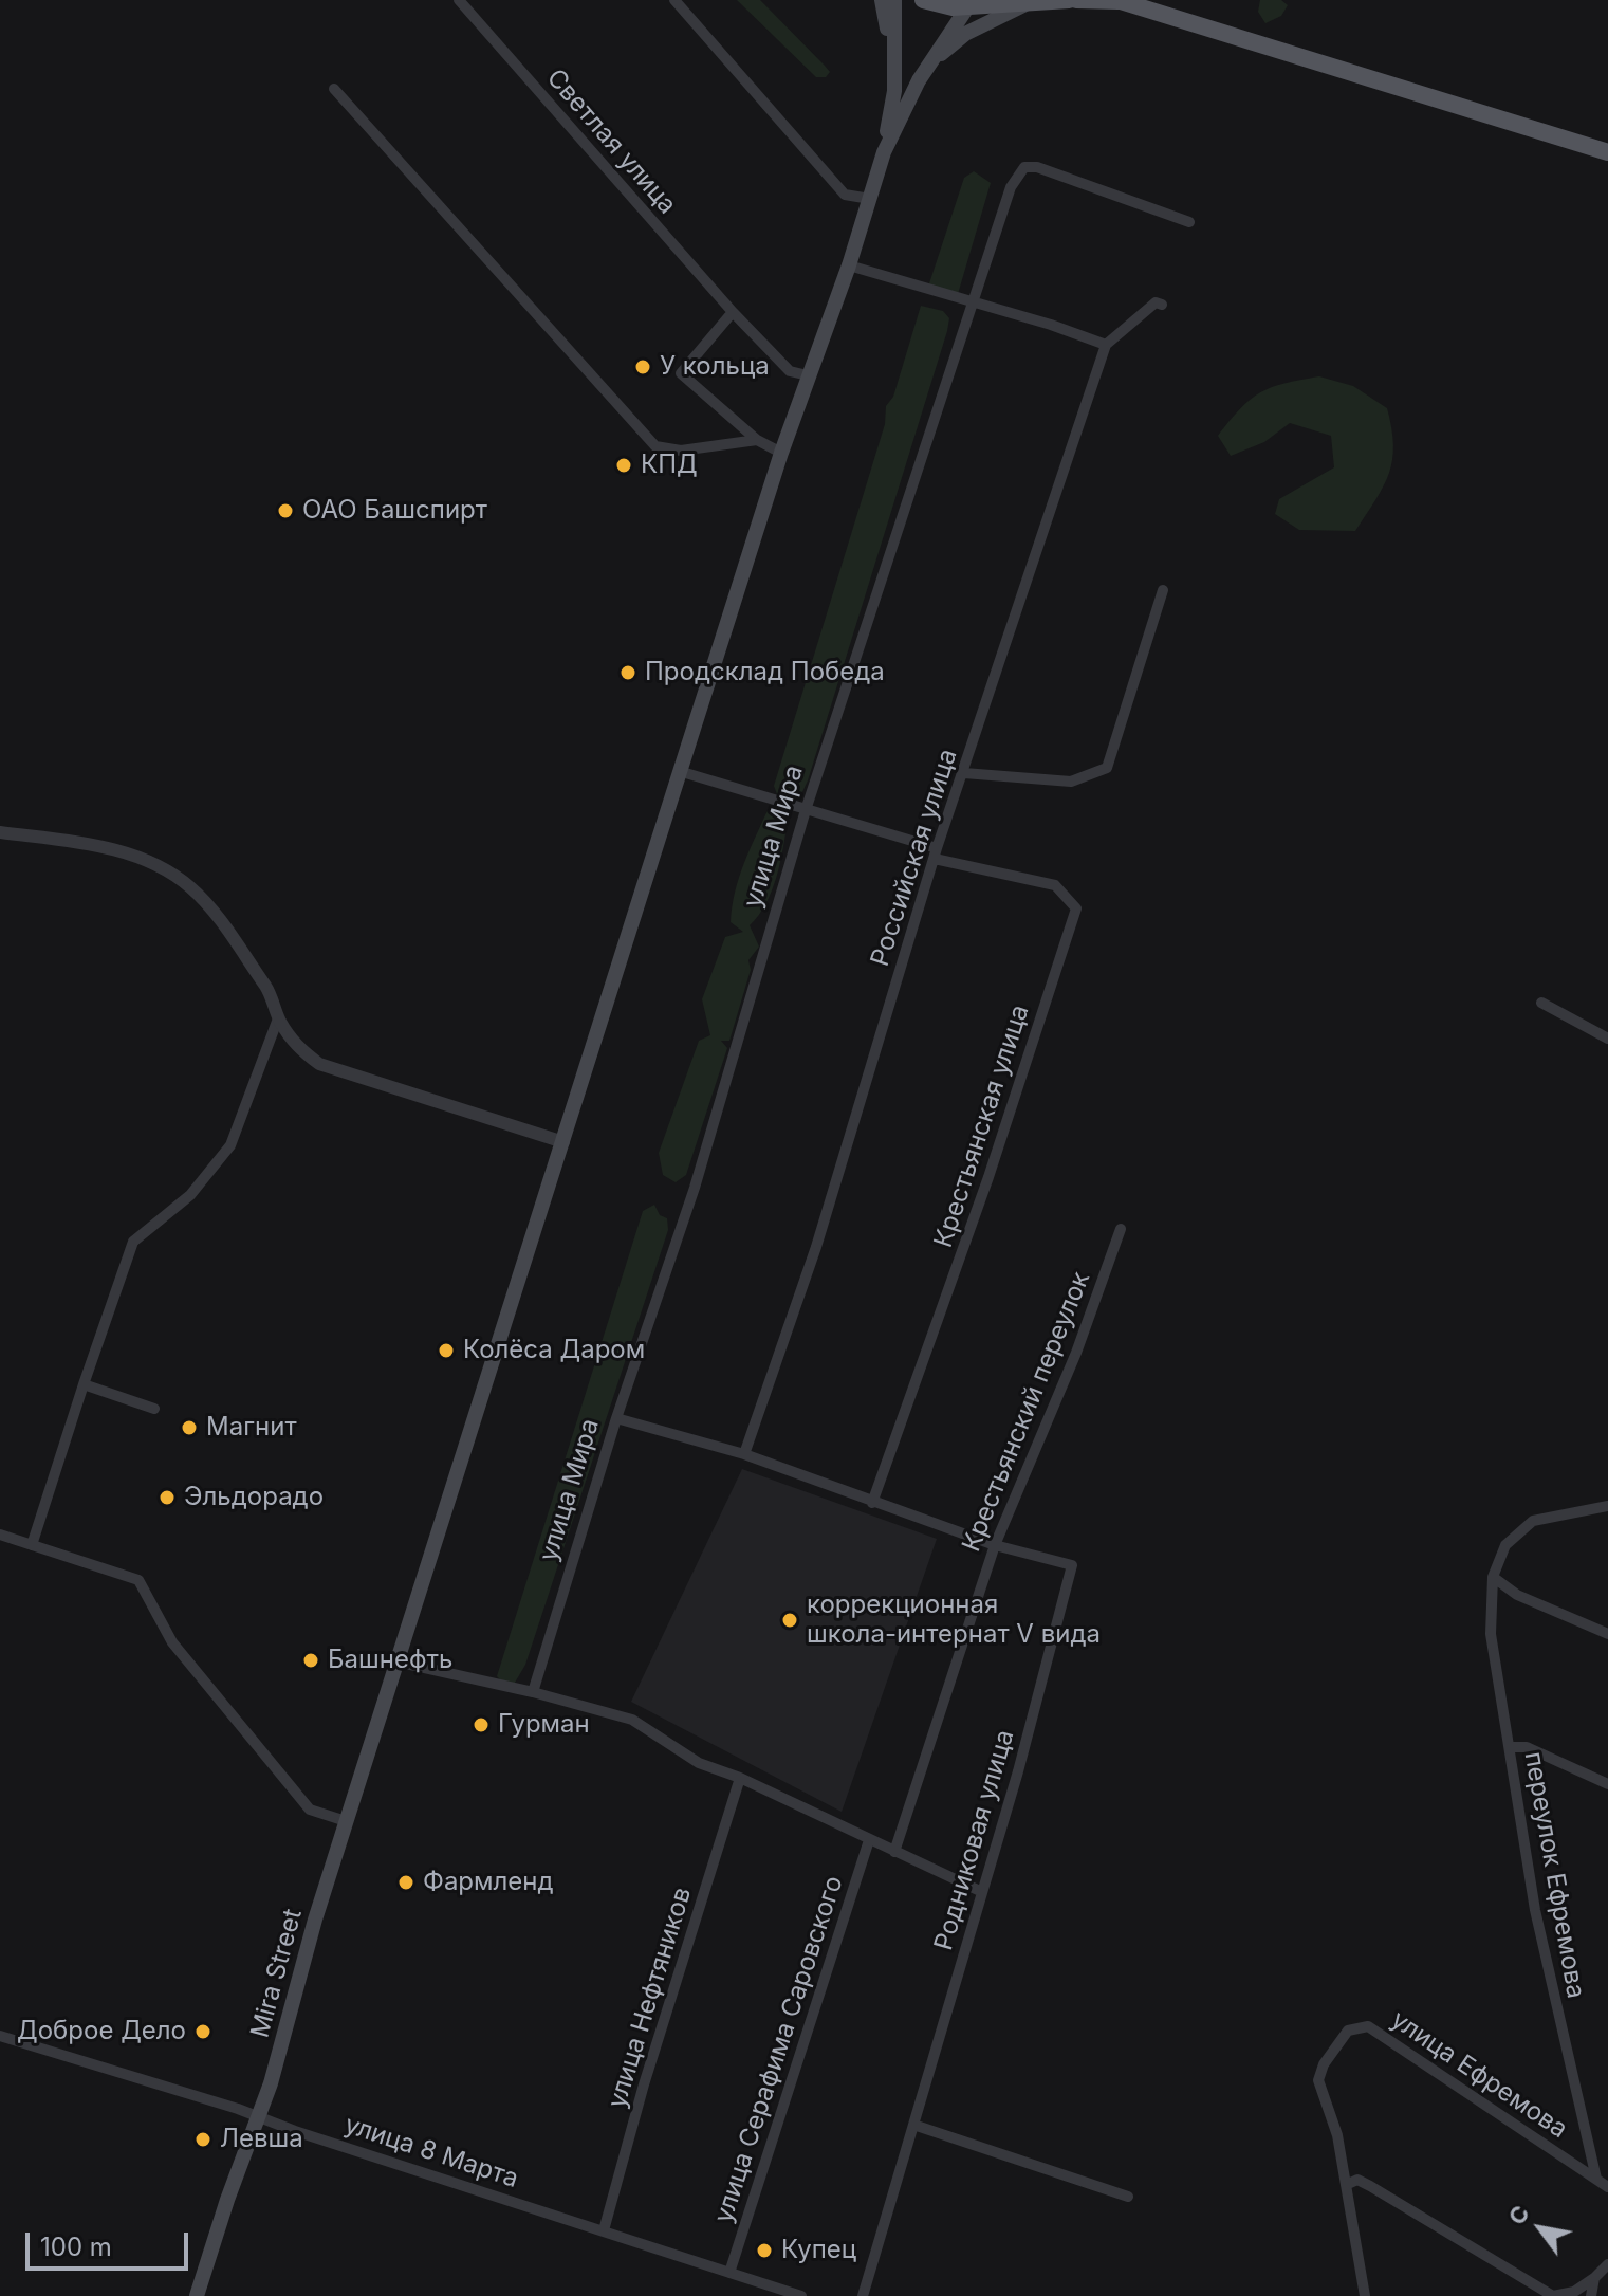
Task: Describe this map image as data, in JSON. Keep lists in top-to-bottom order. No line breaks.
{"streets":{"main road":["Mira Street"],"street":["Светлая улица","улица Мира","Российская улица","Крестьянская улица","Крестьянский переулок","Родниковая улица","переулок Ефремова","улица Нефтяников","улица Серафима Саровского","улица Ефремова","улица 8 Марта"]},"crossings":[["Российская улица","Крестьянская улица"],["Крестьянский переулок","Родниковая улица"],["переулок Ефремова","улица Ефремова"],["Mira Street","улица 8 Марта"],["улица Нефтяников","улица 8 Марта"],["улица Серафима Саровского","улица 8 Марта"]],"places":["У кольца","КПД","ОАО Башспирт","Продсклад Победа","Колёса Даром","Магнит","Эльдорадо","коррекционная школа-интернат V вида","Башнефть","Гурман","Фармленд","Доброе Дело","Левша","Купец"],"scale_bar":"100 m","north":"top left"}
